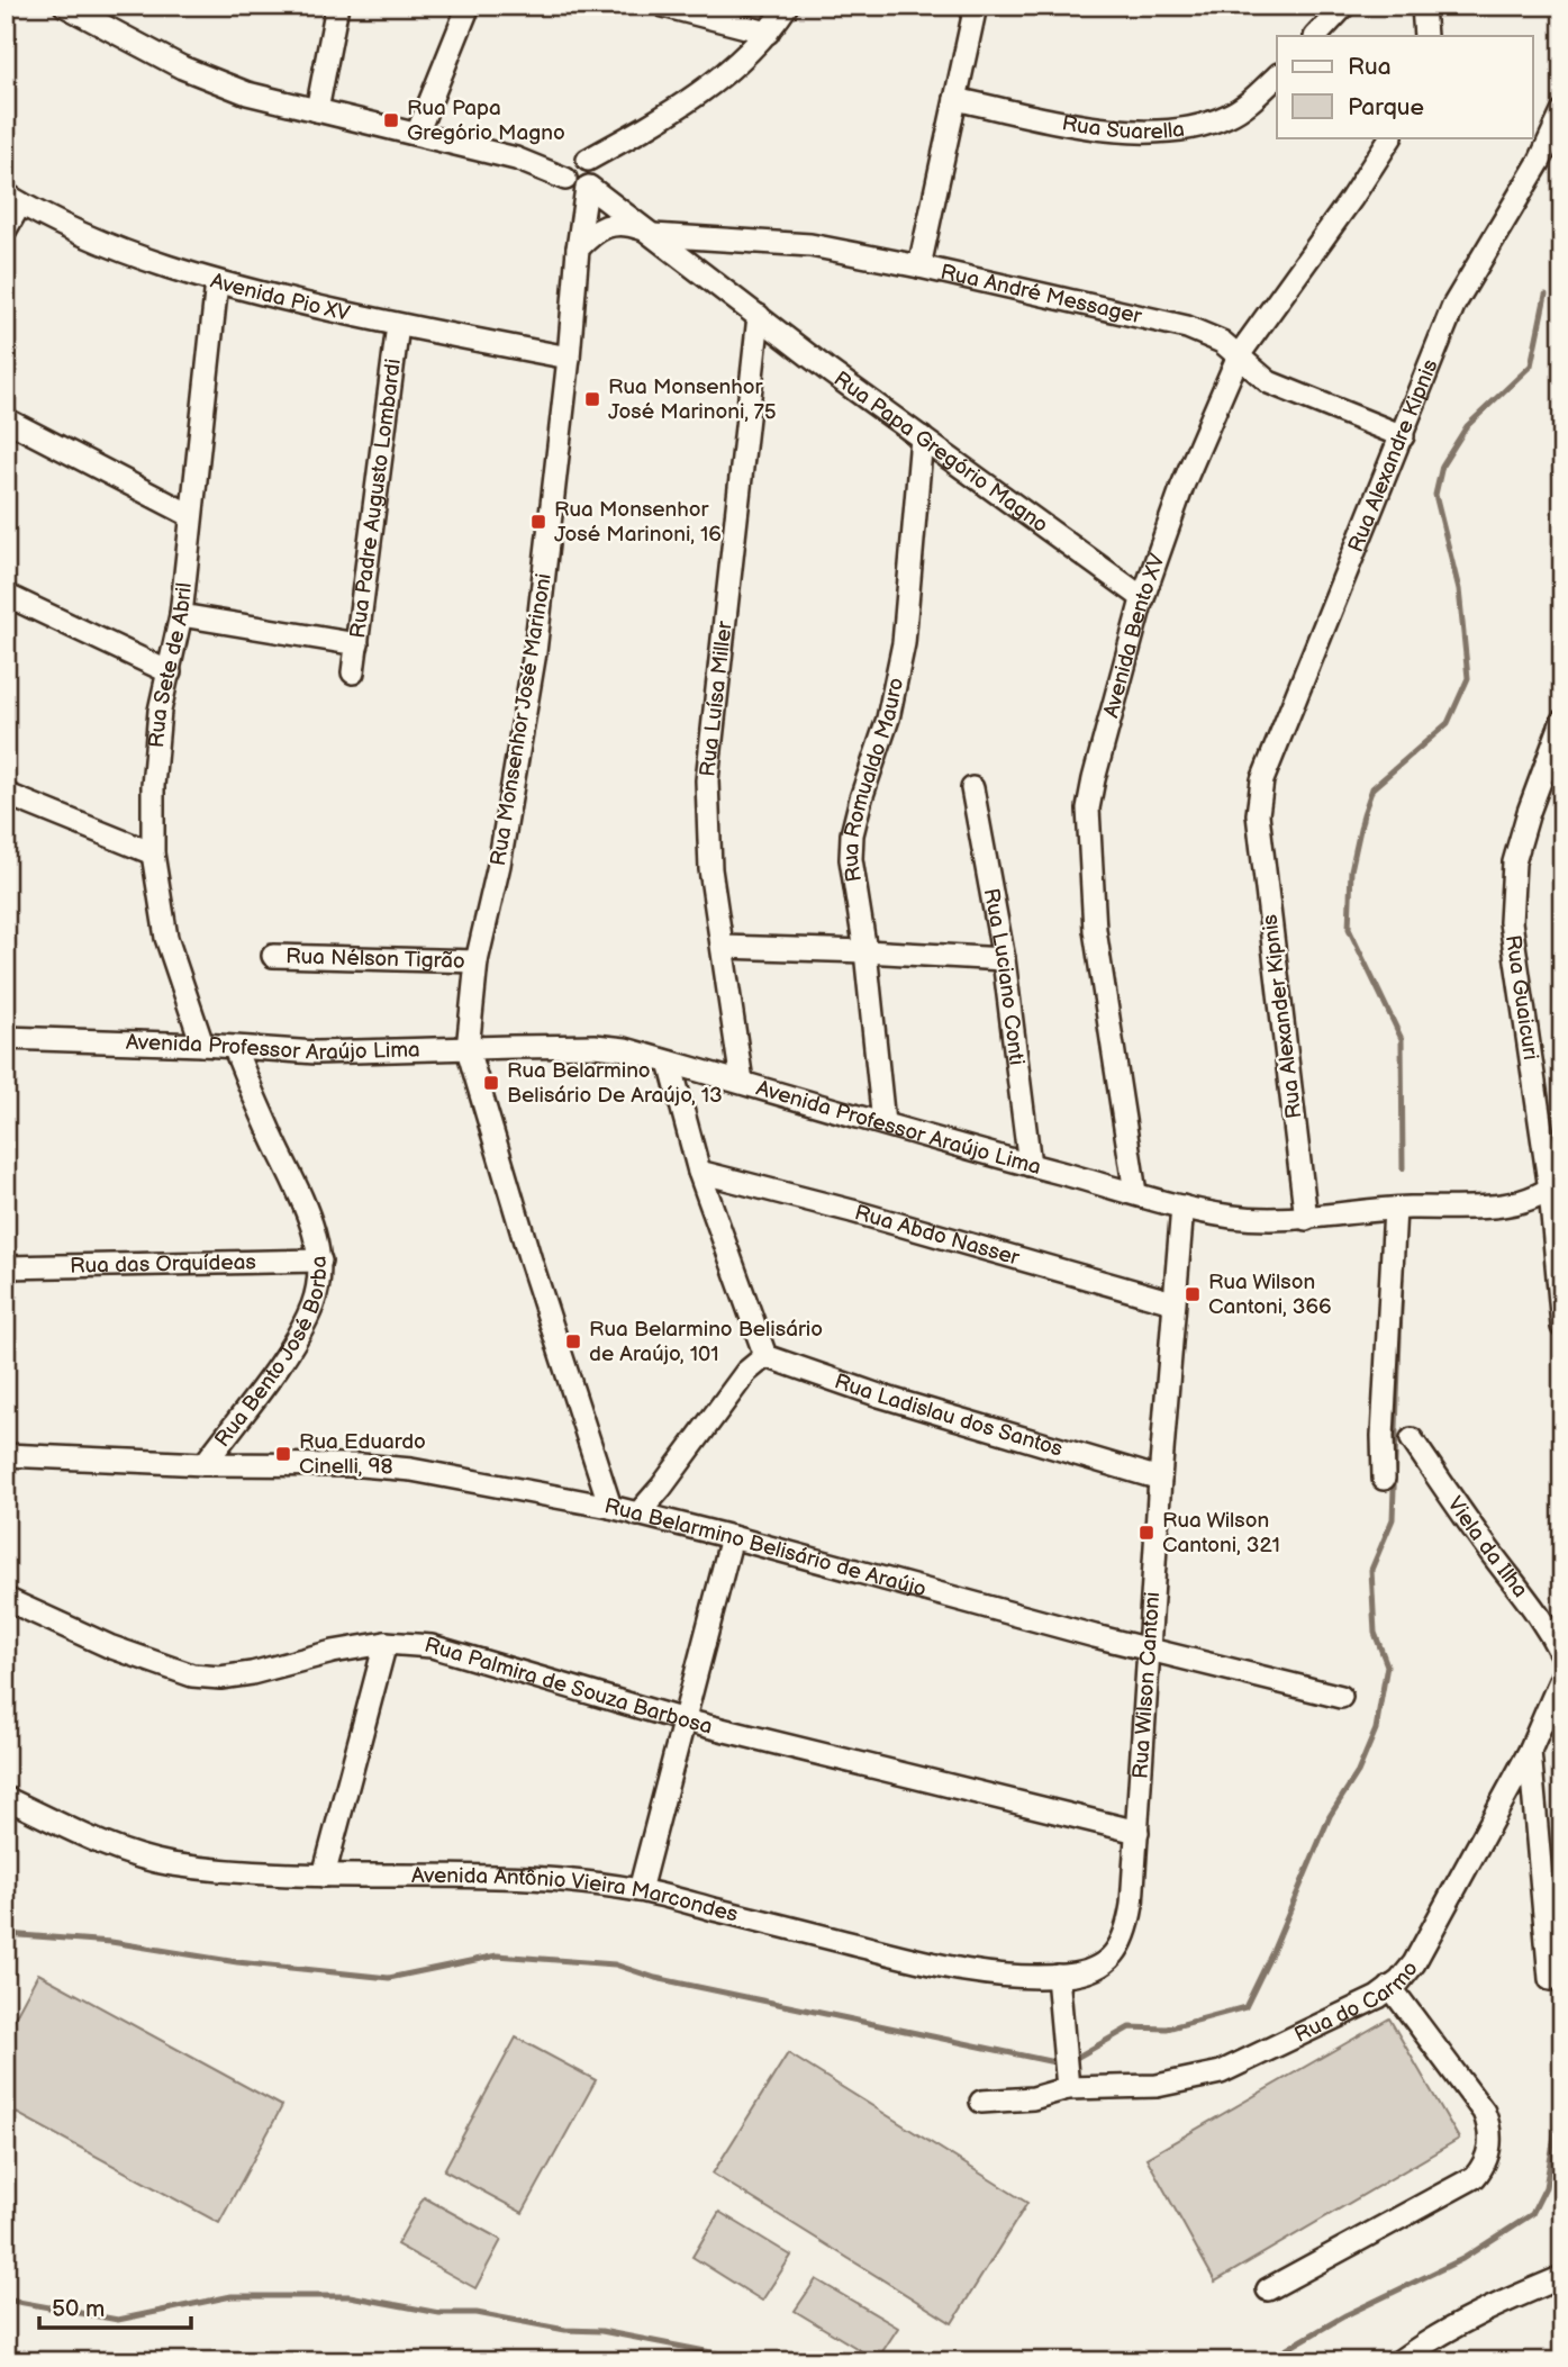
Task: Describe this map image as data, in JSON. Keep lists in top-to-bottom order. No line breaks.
{"streets":{"street":["Rua Suarella","Rua André Messager","Avenida Pio XV","Rua Papa Gregório Magno","Rua Alexandre Kipnis","Rua Padre Augusto Lombardi","Avenida Bento XV","Rua Sete de Abril","Rua Luísa Miller","Rua Monsenhor José Marinoni","Rua Romualdo Mauro","Rua Nélson Tigrão","Rua Luciano Conti","Rua Guaicuri","Rua Alexander Kipnis","Avenida Professor Araújo Lima","Rua Abdo Nasser","Rua das Orquídeas","Rua Bento José Borba","Rua Ladislau dos Santos","Rua Belarmino Belisário de Araújo","Viela da Ilha","Rua Wilson Cantoni","Rua Palmira de Souza Barbosa","Avenida Antônio Vieira Marcondes","Rua do Carmo"]},"crossings":[["Rua André Messager","Rua Papa Gregório Magno"],["Rua André Messager","Rua Alexandre Kipnis"],["Rua André Messager","Avenida Bento XV"],["Rua André Messager","Rua Monsenhor José Marinoni"],["Avenida Pio XV","Rua Padre Augusto Lombardi"],["Avenida Pio XV","Rua Sete de Abril"],["Avenida Pio XV","Rua Monsenhor José Marinoni"],["Rua Papa Gregório Magno","Avenida Bento XV"],["Rua Papa Gregório Magno","Rua Luísa Miller"],["Rua Papa Gregório Magno","Rua Monsenhor José Marinoni"],["Rua Papa Gregório Magno","Rua Romualdo Mauro"],["Rua Alexandre Kipnis","Rua Alexander Kipnis"],["Avenida Bento XV","Avenida Professor Araújo Lima"],["Rua Sete de Abril","Avenida Professor Araújo Lima"],["Rua Luísa Miller","Avenida Professor Araújo Lima"],["Rua Monsenhor José Marinoni","Rua Nélson Tigrão"],["Rua Monsenhor José Marinoni","Avenida Professor Araújo Lima"],["Rua Monsenhor José Marinoni","Rua Belarmino Belisário de Araújo"],["Rua Romualdo Mauro","Avenida Professor Araújo Lima"],["Rua Luciano Conti","Avenida Professor Araújo Lima"],["Rua Guaicuri","Avenida Professor Araújo Lima"],["Rua Alexander Kipnis","Avenida Professor Araújo Lima"],["Avenida Professor Araújo Lima","Rua Bento José Borba"],["Avenida Professor Araújo Lima","Rua Belarmino Belisário de Araújo"],["Avenida Professor Araújo Lima","Rua Wilson Cantoni"],["Rua Abdo Nasser","Rua Wilson Cantoni"],["Rua das Orquídeas","Rua Bento José Borba"],["Rua Ladislau dos Santos","Rua Wilson Cantoni"],["Rua Belarmino Belisário de Araújo","Rua Wilson Cantoni"],["Rua Wilson Cantoni","Rua Palmira de Souza Barbosa"],["Rua Wilson Cantoni","Avenida Antônio Vieira Marcondes"]],"places":{"transit":["Rua Papa Gregório Magno","Rua Monsenhor José Marinoni, 75","Rua Monsenhor José Marinoni, 16","Rua Belarmino Belisário De Araújo, 13","Rua Wilson Cantoni, 366","Rua Belarmino Belisário de Araújo, 101","Rua Eduardo Cinelli, 98","Rua Wilson Cantoni, 321"]},"legend":["Rua","Parque"],"scale_bar":"50 m"}
